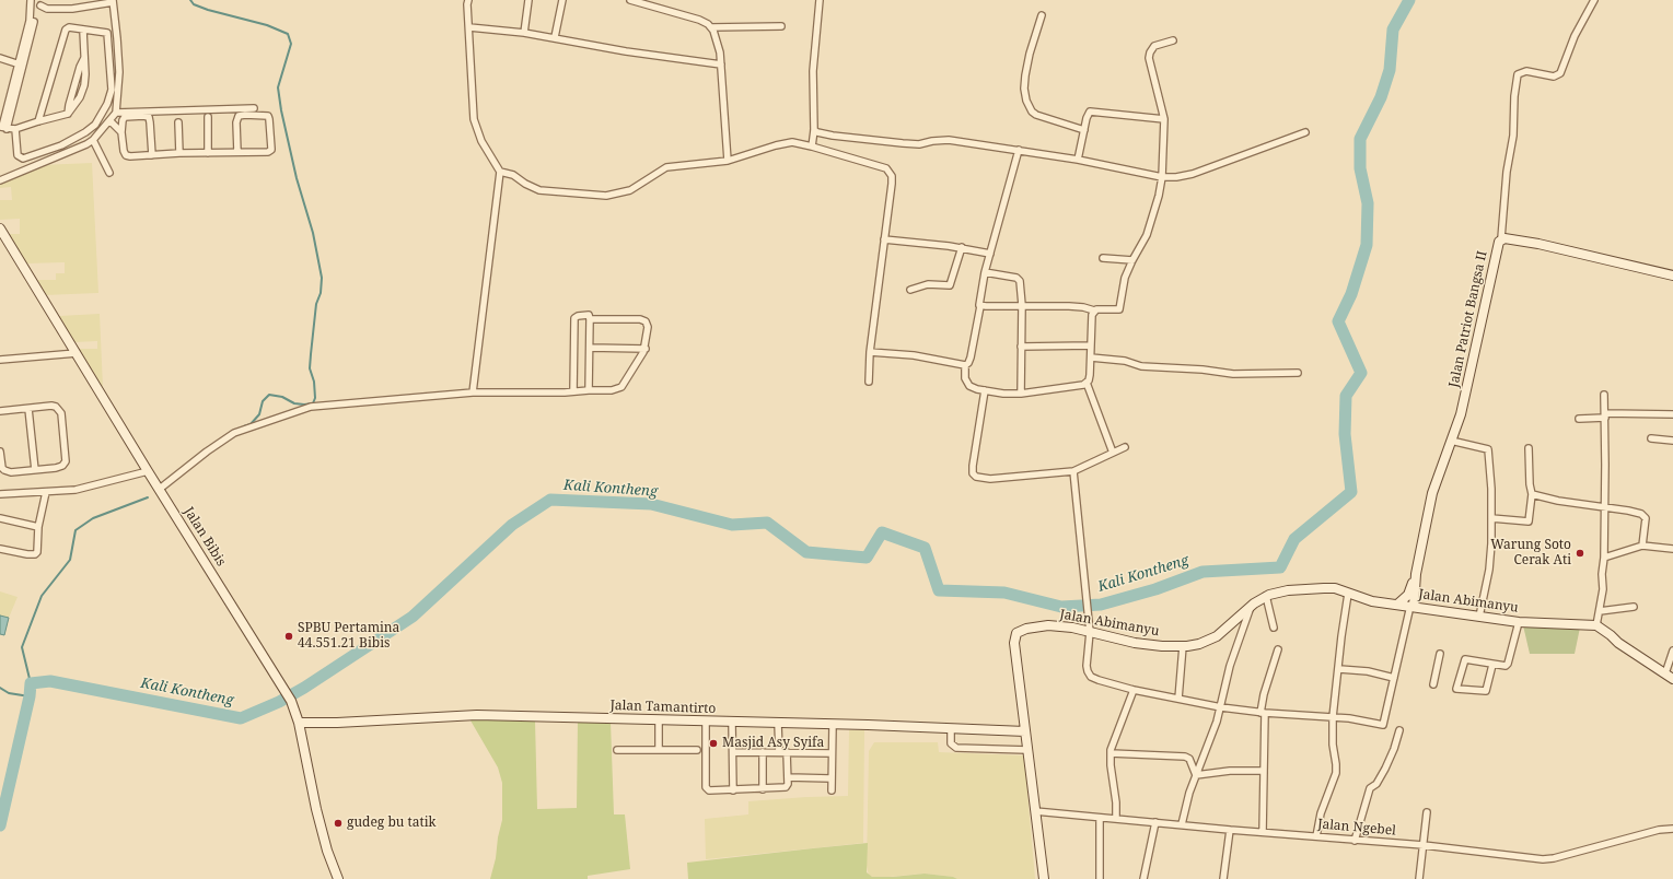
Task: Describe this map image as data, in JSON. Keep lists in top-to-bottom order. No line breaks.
{"streets":{"street":["Jalan Patriot Bangsa II","Jalan Bibis","Jalan Abimanyu","Jalan Tamantirto","Jalan Ngebel"]},"crossings":[["Jalan Bibis","Jalan Tamantirto"],["Jalan Abimanyu","Jalan Tamantirto"],["Jalan Abimanyu","Jalan Ngebel"]],"water":["Kali Kontheng"],"places":["Warung Soto Cerak Ati","SPBU Pertamina 44.551.21 Bibis","Masjid Asy Syifa","gudeg bu tatik"]}
